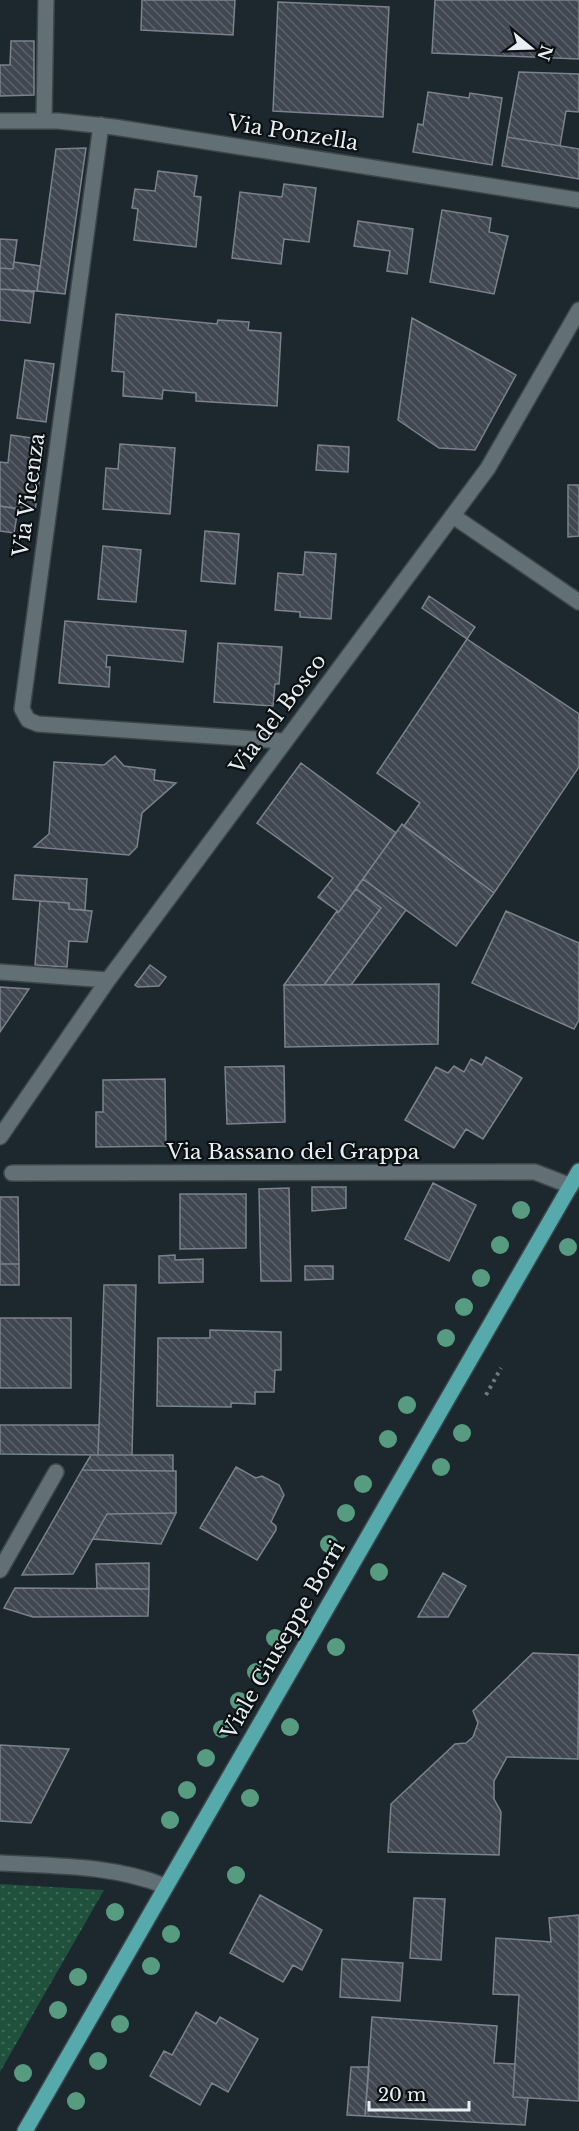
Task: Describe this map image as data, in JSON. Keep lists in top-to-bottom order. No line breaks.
{"streets":{"main road":["Viale Giuseppe Borri"],"street":["Via Ponzella","Via Vicenza","Via del Bosco","Via Bassano del Grappa"]},"crossings":[["Via Ponzella","Via Vicenza"],["Via Vicenza","Via del Bosco"],["Via Bassano del Grappa","Viale Giuseppe Borri"]],"scale_bar":"20 m","north":"right"}
